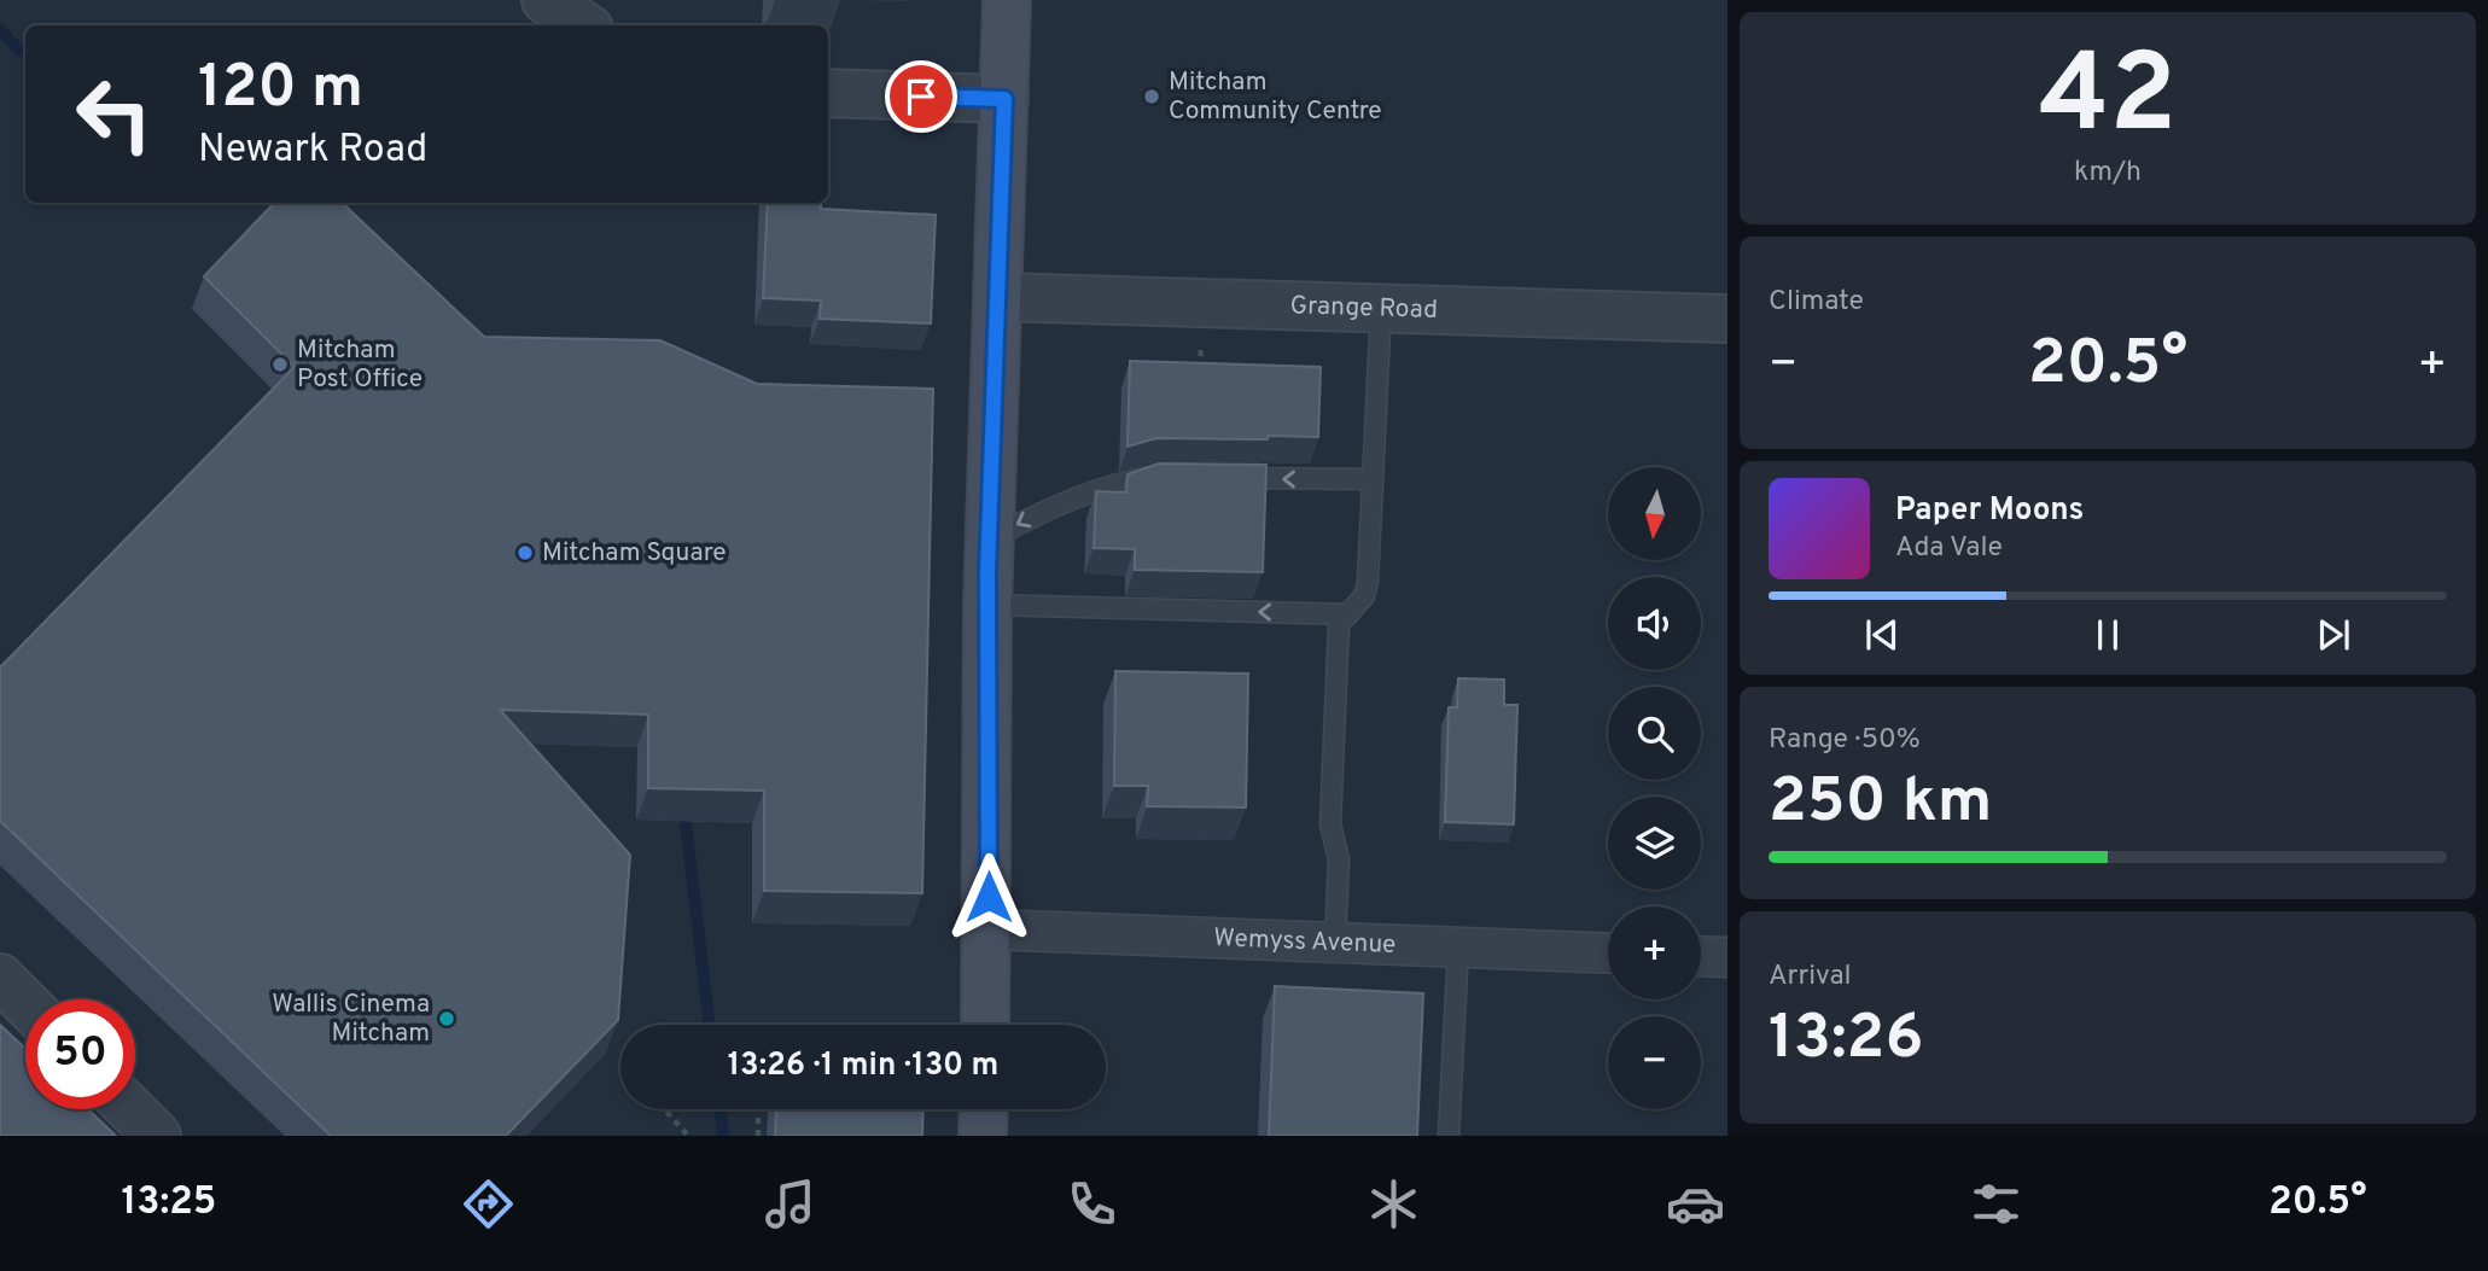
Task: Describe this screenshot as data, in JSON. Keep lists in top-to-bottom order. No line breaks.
{"streets":{"street":["Grange Road","Wemyss Avenue"]},"places":["Mitcham Community Centre","Mitcham Post Office","Mitcham Square","Wallis Cinema Mitcham"],"north":"bottom","page":{"tile":[["42","km/h"],"Climate",["Range · 50%","250 km"],["Arrival","13:26"]],"turn":["120 m","Newark Road"],"heat":["−","20.5°","+"],"map_buttons":["+","−"],"song":["Paper Moons","Ada Vale"],"limit":"50","trip":"13:26 · 1 min · 130 m","tabs":["13:25","20.5°"]}}
